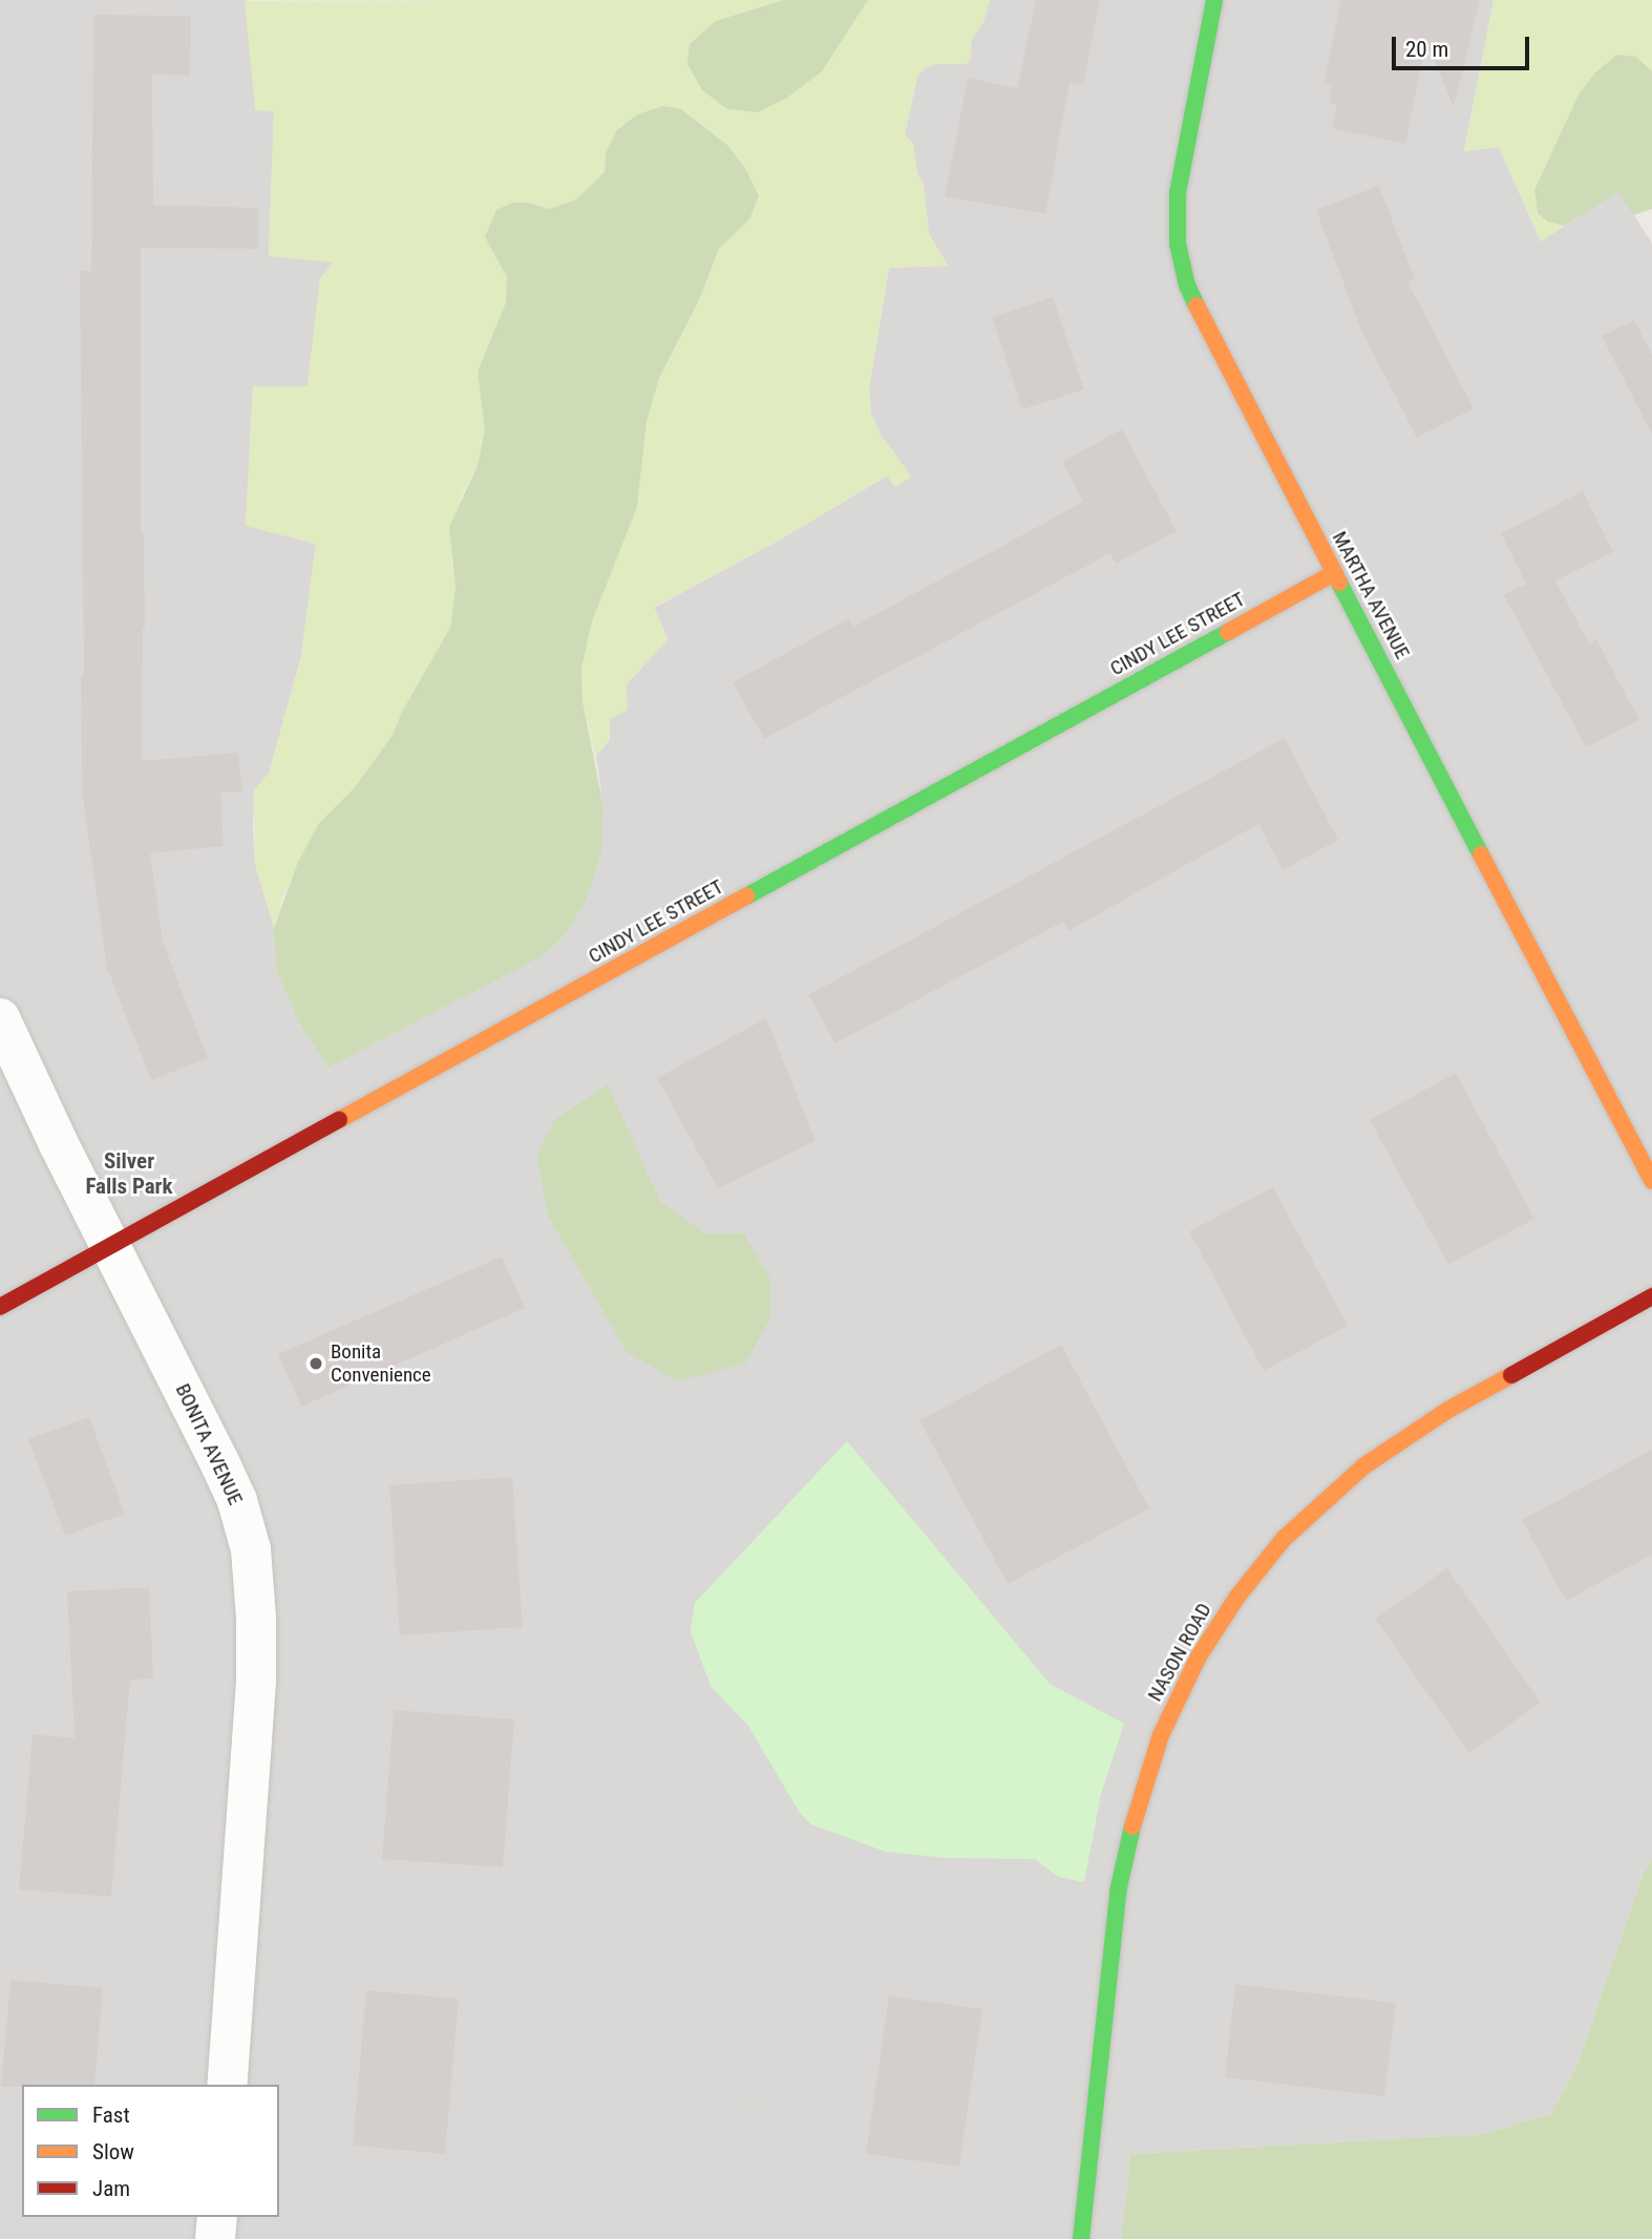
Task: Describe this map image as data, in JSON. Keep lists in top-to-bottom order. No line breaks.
{"streets":{"street":["MARTHA AVENUE","CINDY LEE STREET","BONITA AVENUE","NASON ROAD"]},"crossings":[["MARTHA AVENUE","CINDY LEE STREET"],["CINDY LEE STREET","BONITA AVENUE"]],"districts":["Silver Falls Park"],"places":["Bonita Convenience"],"legend":["Fast","Slow","Jam"],"scale_bar":"20 m"}
